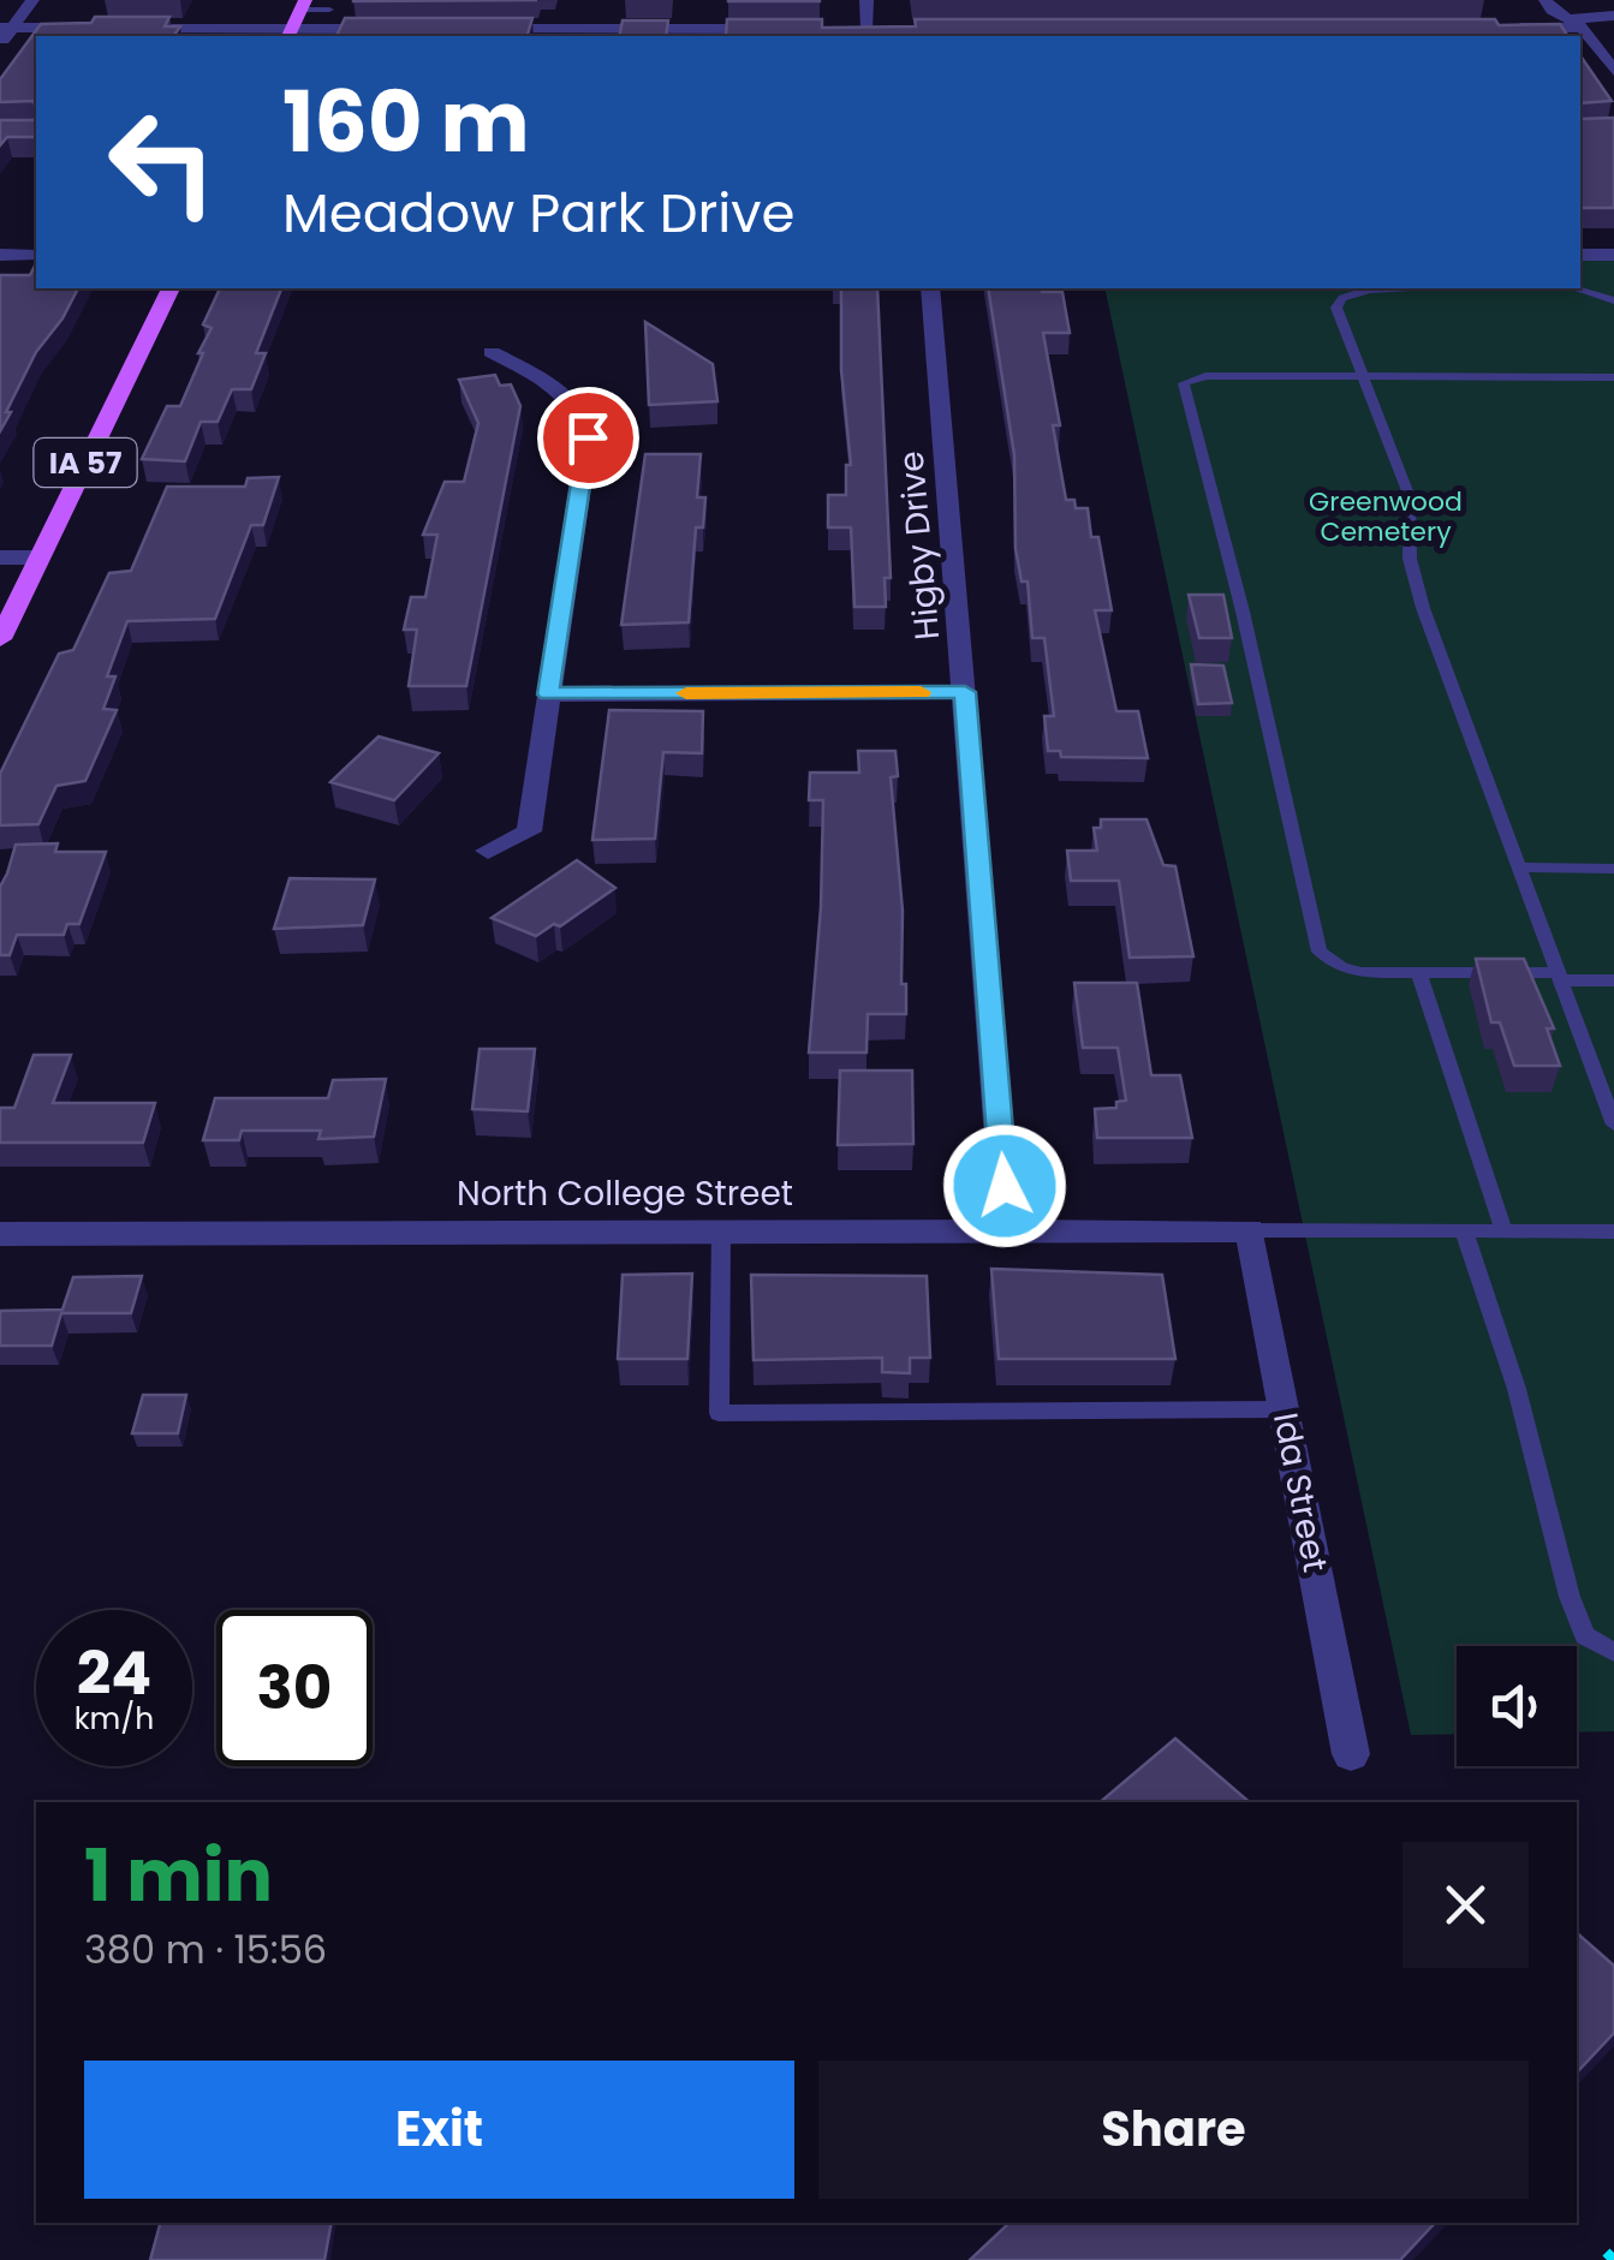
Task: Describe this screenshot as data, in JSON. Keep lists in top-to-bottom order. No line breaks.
{"streets":{"main road":["IA 57"],"street":["Higby Drive","North College Street","Ida Street"]},"crossings":[["Higby Drive","North College Street"],["North College Street","Ida Street"]],"parks":["Greenwood Cemetery"],"page":{"turn":["160 m","Meadow Park Drive"],"speed":"24 km/h","limit":"30","heading":["1 min","380 m · 15:56"],"buttons":["Exit","Share"]}}
